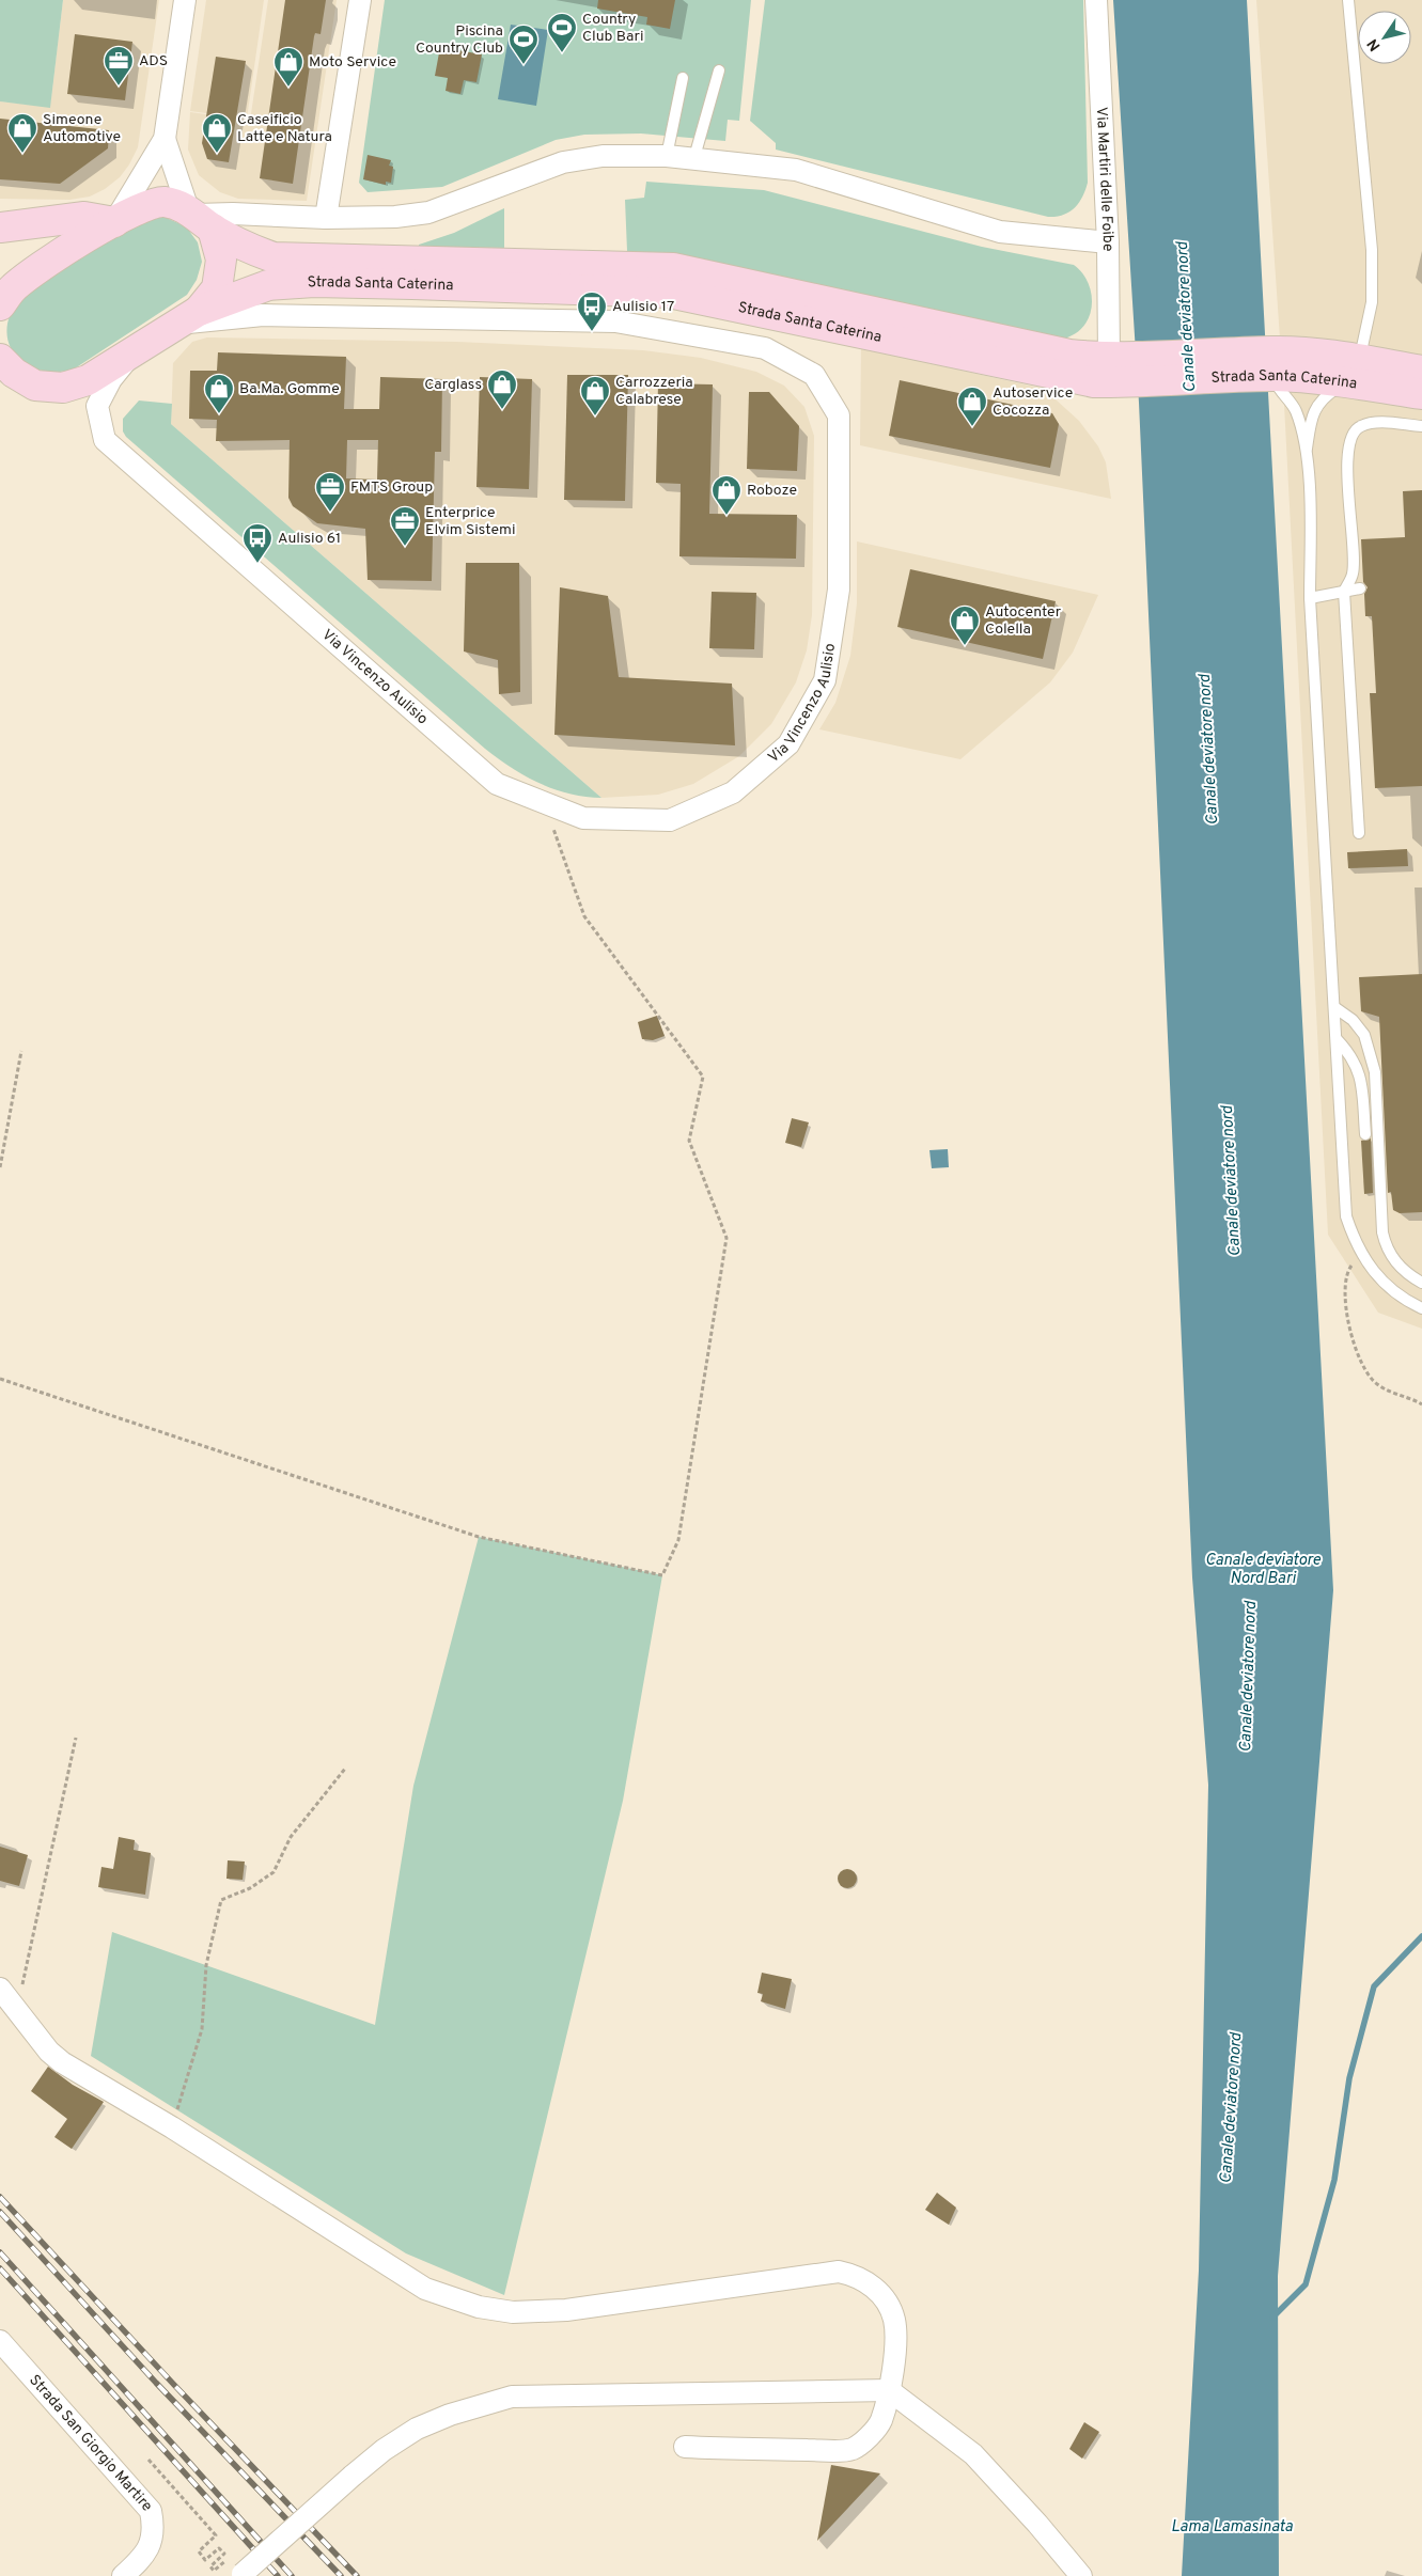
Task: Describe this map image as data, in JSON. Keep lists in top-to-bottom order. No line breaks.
{"streets":{"street":["Via Martiri delle Foibe","Strada Santa Caterina","Via Vincenzo Aulisio","Strada San Giorgio Martire"]},"crossings":[["Via Martiri delle Foibe","Strada Santa Caterina"],["Strada Santa Caterina","Via Vincenzo Aulisio"]],"water":["Canale deviatore nord","Canale deviatore Nord Bari","Lama Lamasinata"],"places":{"sports":["Country Club Bari","Piscina Country Club"],"office":["ADS","FMTS Group","Enterprice Elvim Sistemi"],"shop":["Moto Service","Simeone Automotive","Caseificio Latte e Natura","Carglass","Ba.Ma. Gomme","Carrozzeria Calabrese","Autoservice Cocozza","Roboze","Autocenter Colella"],"bus stop":["Aulisio 17","Aulisio 61"]},"north":"bottom left"}
